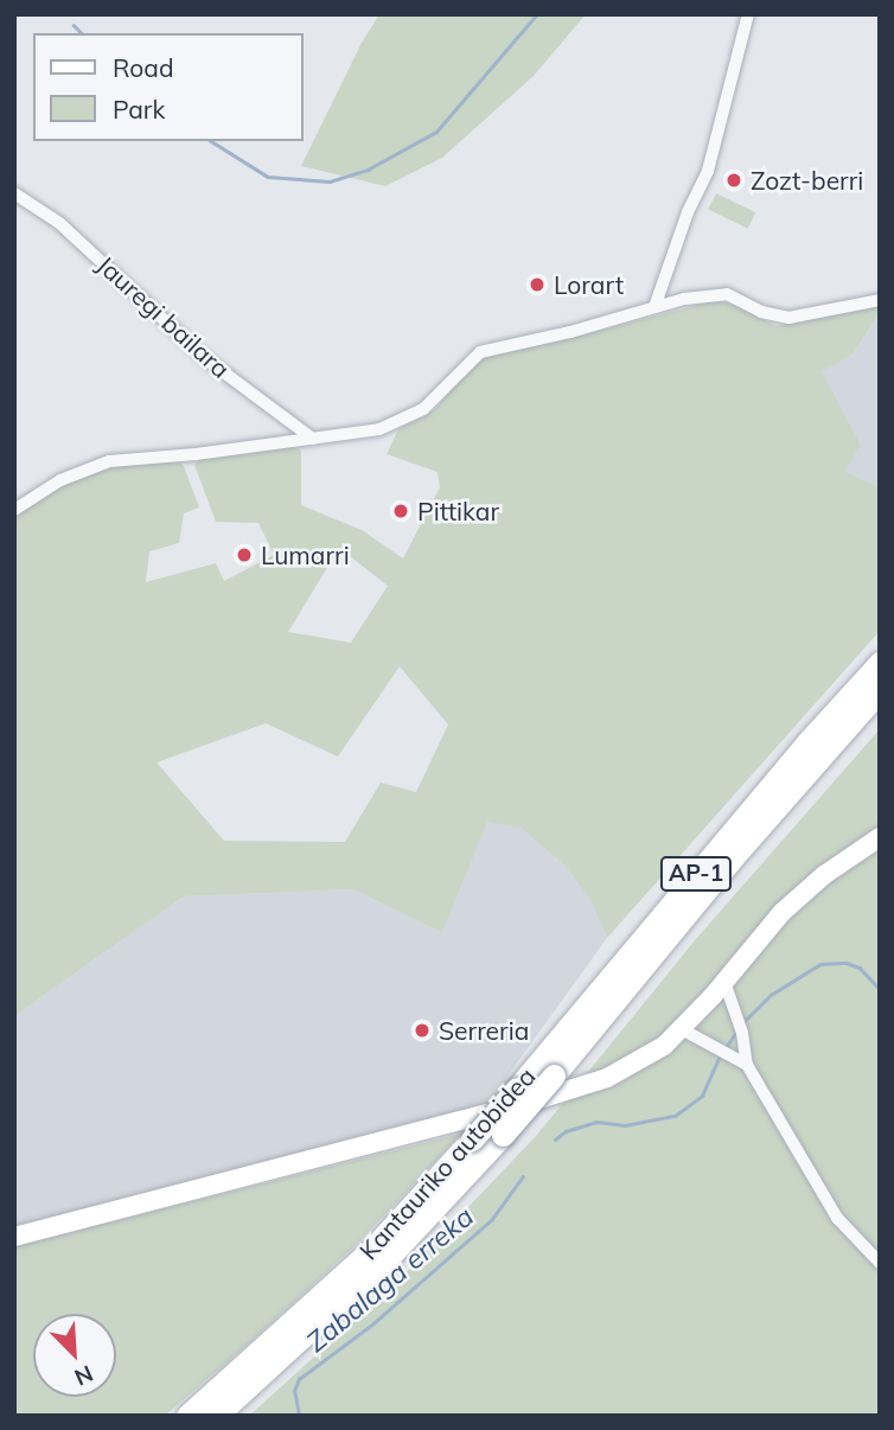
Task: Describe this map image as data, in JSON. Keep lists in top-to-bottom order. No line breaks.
{"streets":{"highway":["AP-1","Kantauriko autobidea"],"street":["Jauregi bailara"]},"water":["Zabalaga erreka"],"places":["Zozt-berri","Lorart","Pittikar","Lumarri","Serreria"],"legend":["Road","Park"],"north":"bottom right"}
